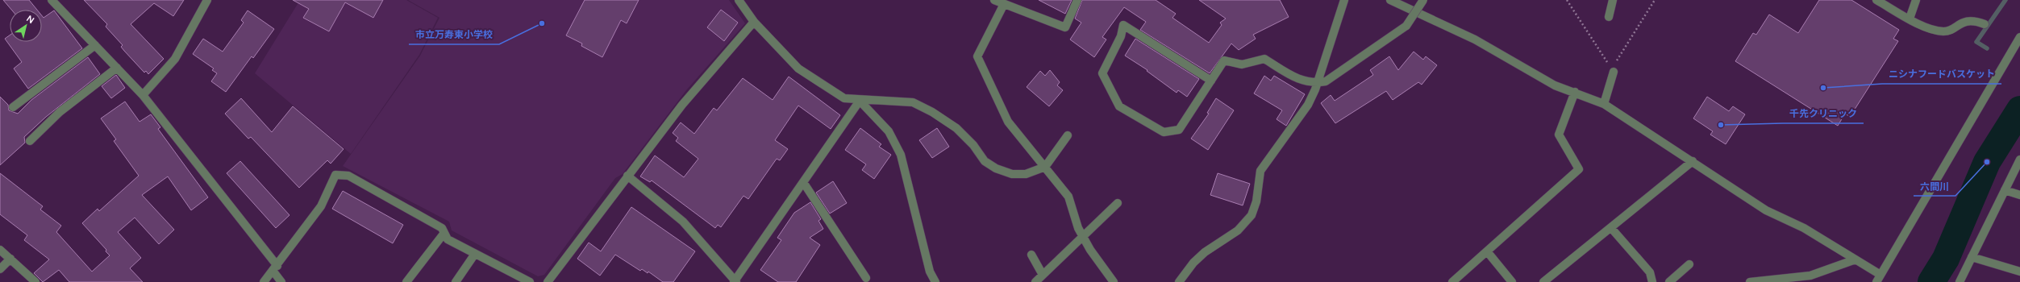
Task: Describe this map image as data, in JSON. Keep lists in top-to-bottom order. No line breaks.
{"places":["市立万寿東小学校","ニシナフードバスケット","千先クリニック","六間川"],"north":"top right"}
